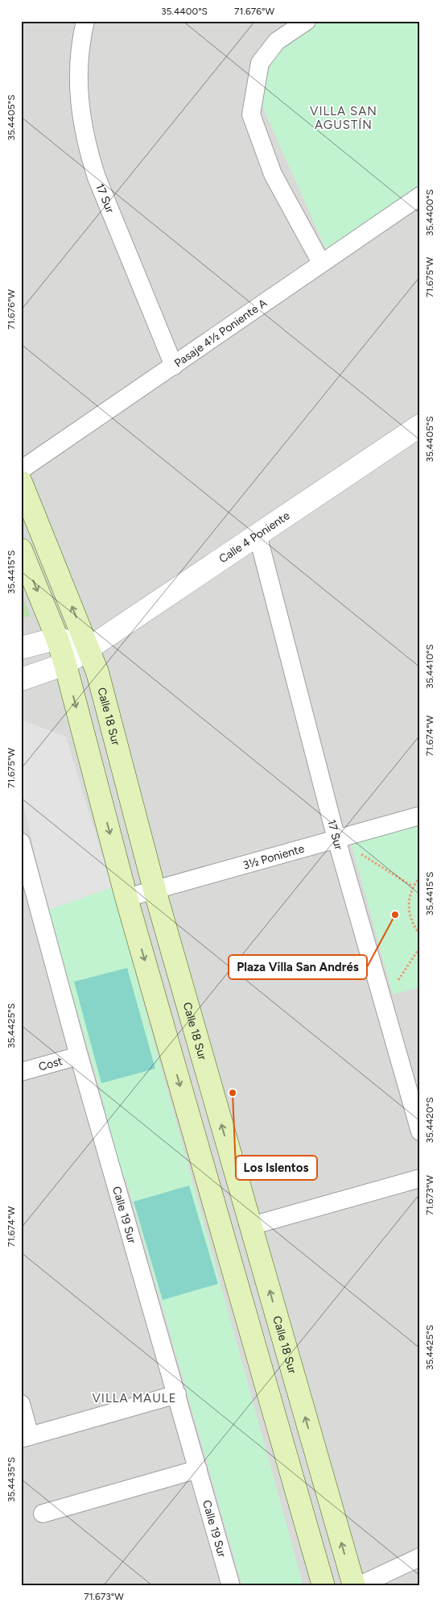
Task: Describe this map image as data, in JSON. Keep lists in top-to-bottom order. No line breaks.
{"streets":{"main road":["Calle 18 Sur"],"street":["17 Sur","Pasaje 4½ Poniente A","Calle 4 Poniente","3½ Poniente","Cost","Calle 19 Sur"]},"crossings":[["17 Sur","Pasaje 4½ Poniente A"],["17 Sur","Calle 4 Poniente"],["17 Sur","3½ Poniente"],["Calle 4 Poniente","Calle 18 Sur"],["Calle 18 Sur","3½ Poniente"],["Cost","Calle 19 Sur"]],"districts":["VILLA SAN AGUSTÍN","VILLA MAULE"],"places":["Plaza Villa San Andrés","Los Islentos"],"coordinates":["35.4400°S","71.676°W","35.4405°S","71.675°W","35.4415°S","35.4410°S","71.674°W","35.4425°S","35.4420°S","71.673°W","35.4435°S"]}
